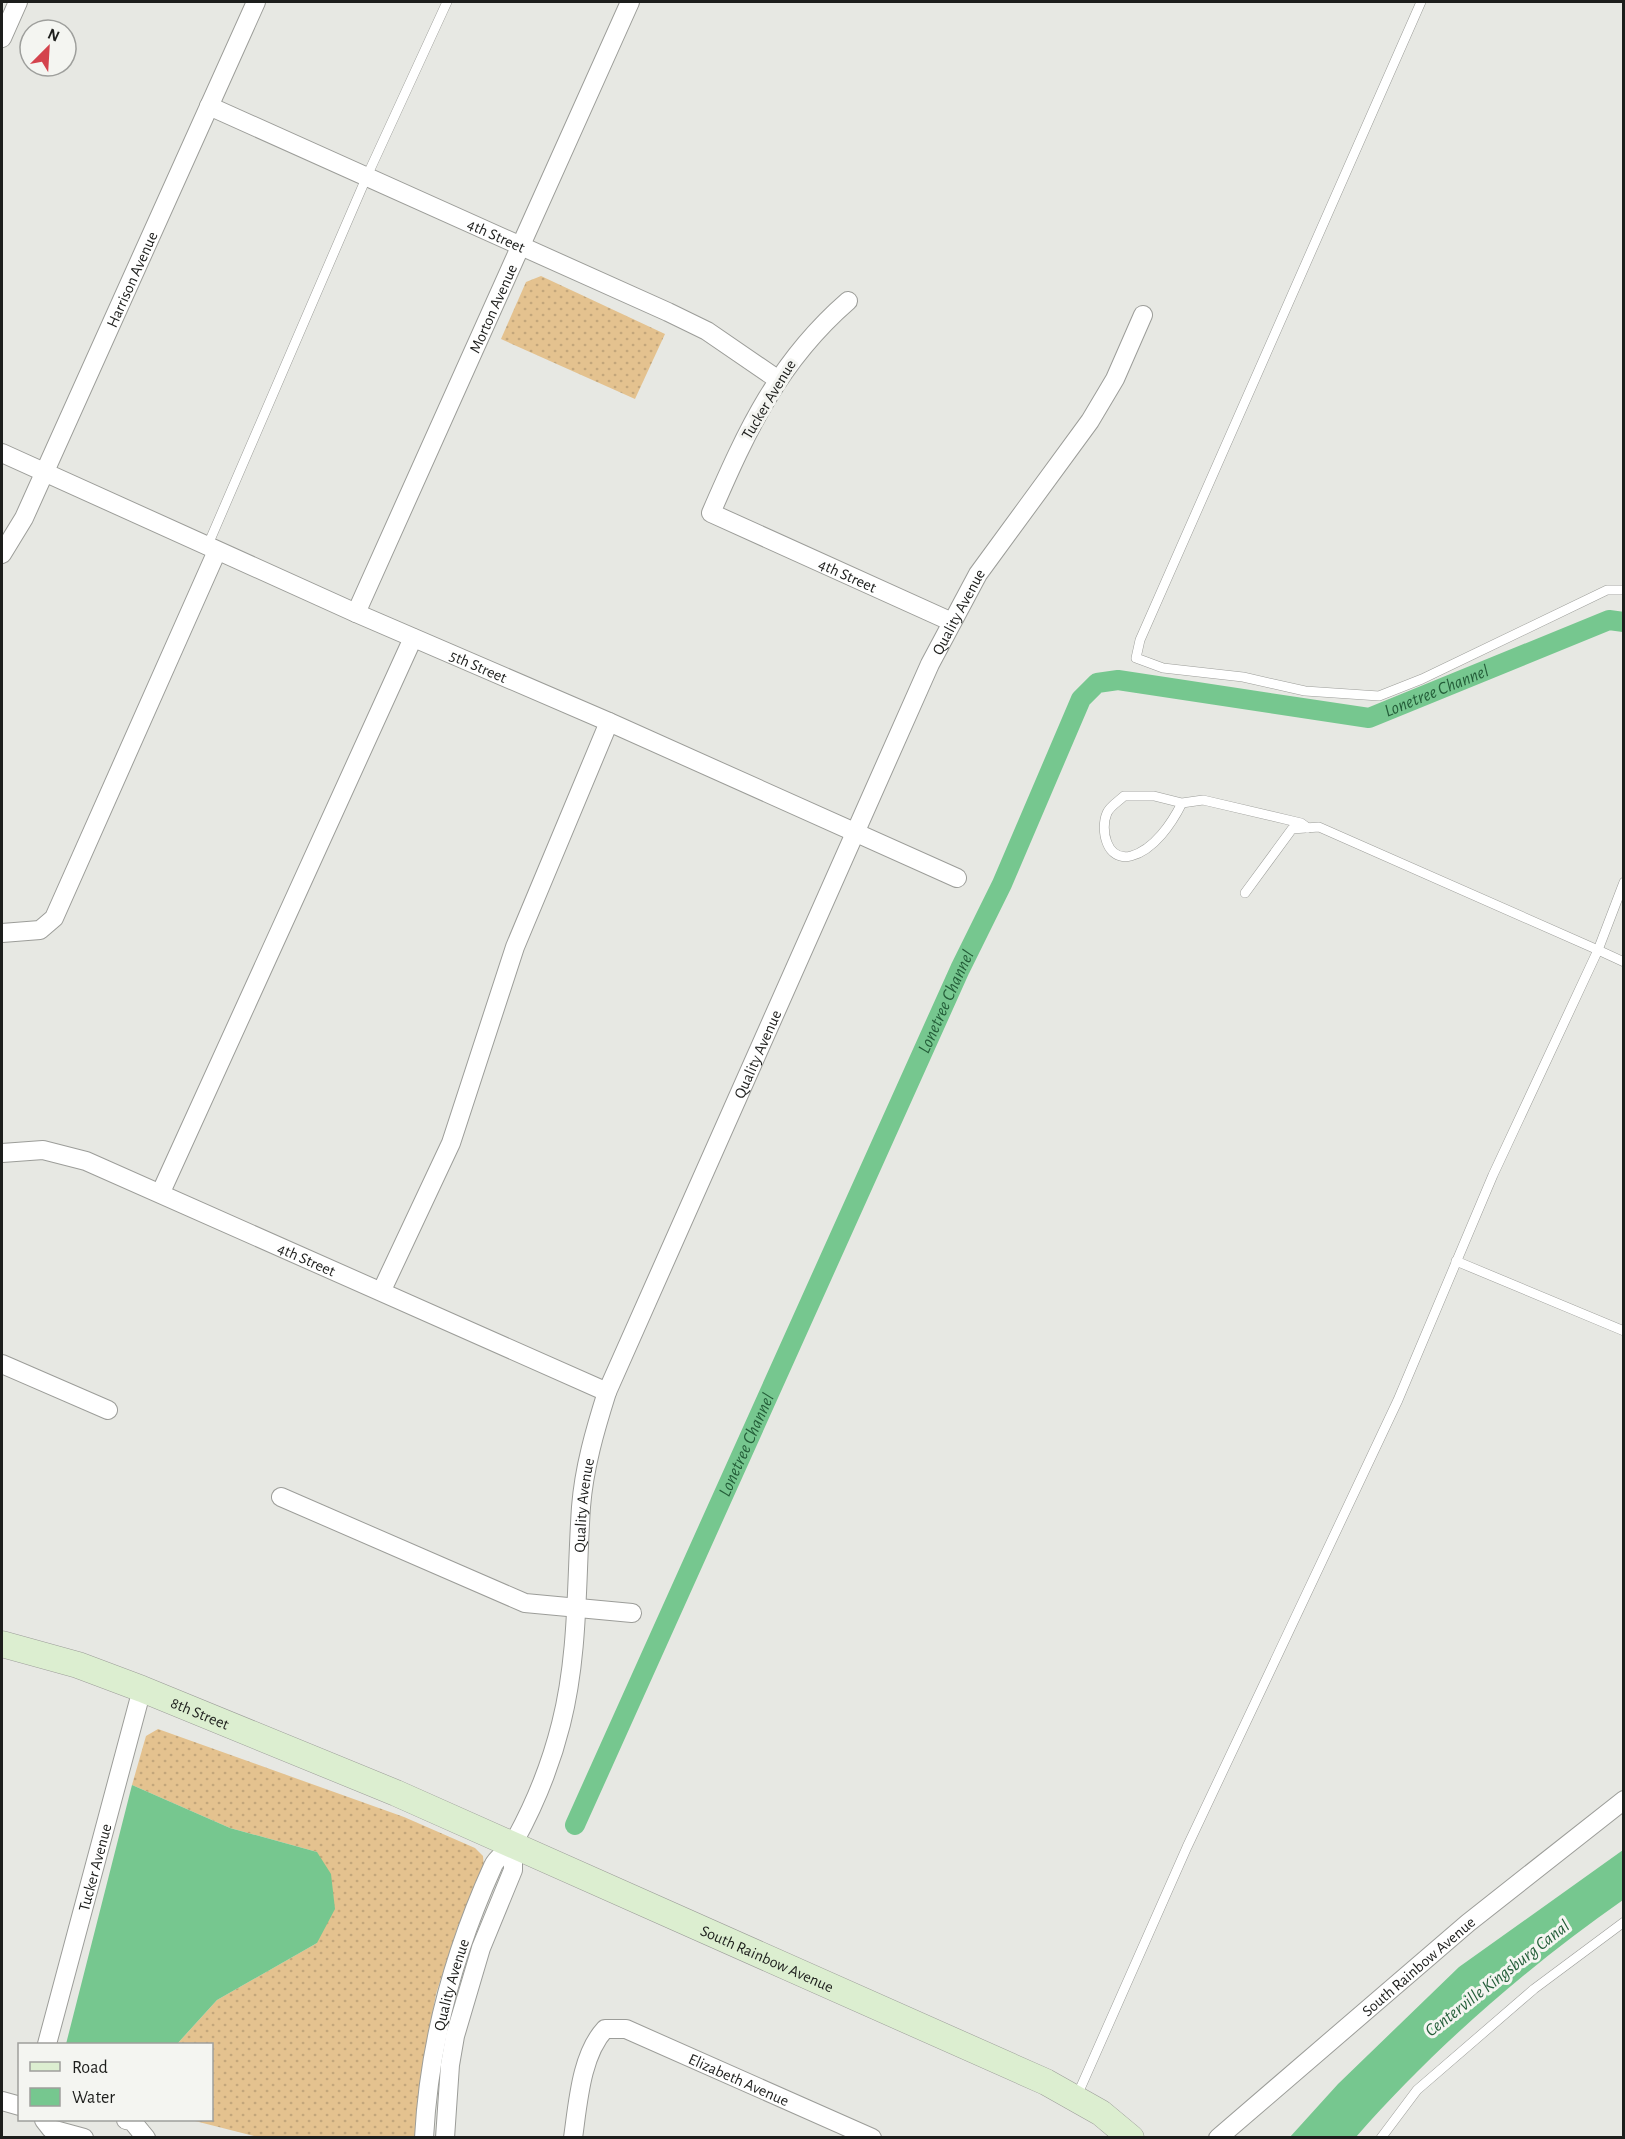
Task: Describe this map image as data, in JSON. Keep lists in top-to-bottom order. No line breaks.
{"streets":{"street":["4th Street","Harrison Avenue","Morton Avenue","Tucker Avenue","Quality Avenue","5th Street","8th Street","South Rainbow Avenue","Elizabeth Avenue"]},"crossings":[["4th Street","Harrison Avenue"],["4th Street","Morton Avenue"],["4th Street","Tucker Avenue"],["4th Street","Quality Avenue"],["Harrison Avenue","5th Street"],["Morton Avenue","5th Street"],["Tucker Avenue","8th Street"],["Quality Avenue","5th Street"],["Quality Avenue","South Rainbow Avenue"],["8th Street","South Rainbow Avenue"]],"water":["Lonetree Channel","Centerville Kingsburg Canal"],"legend":["Road","Water"],"north":"top right"}
